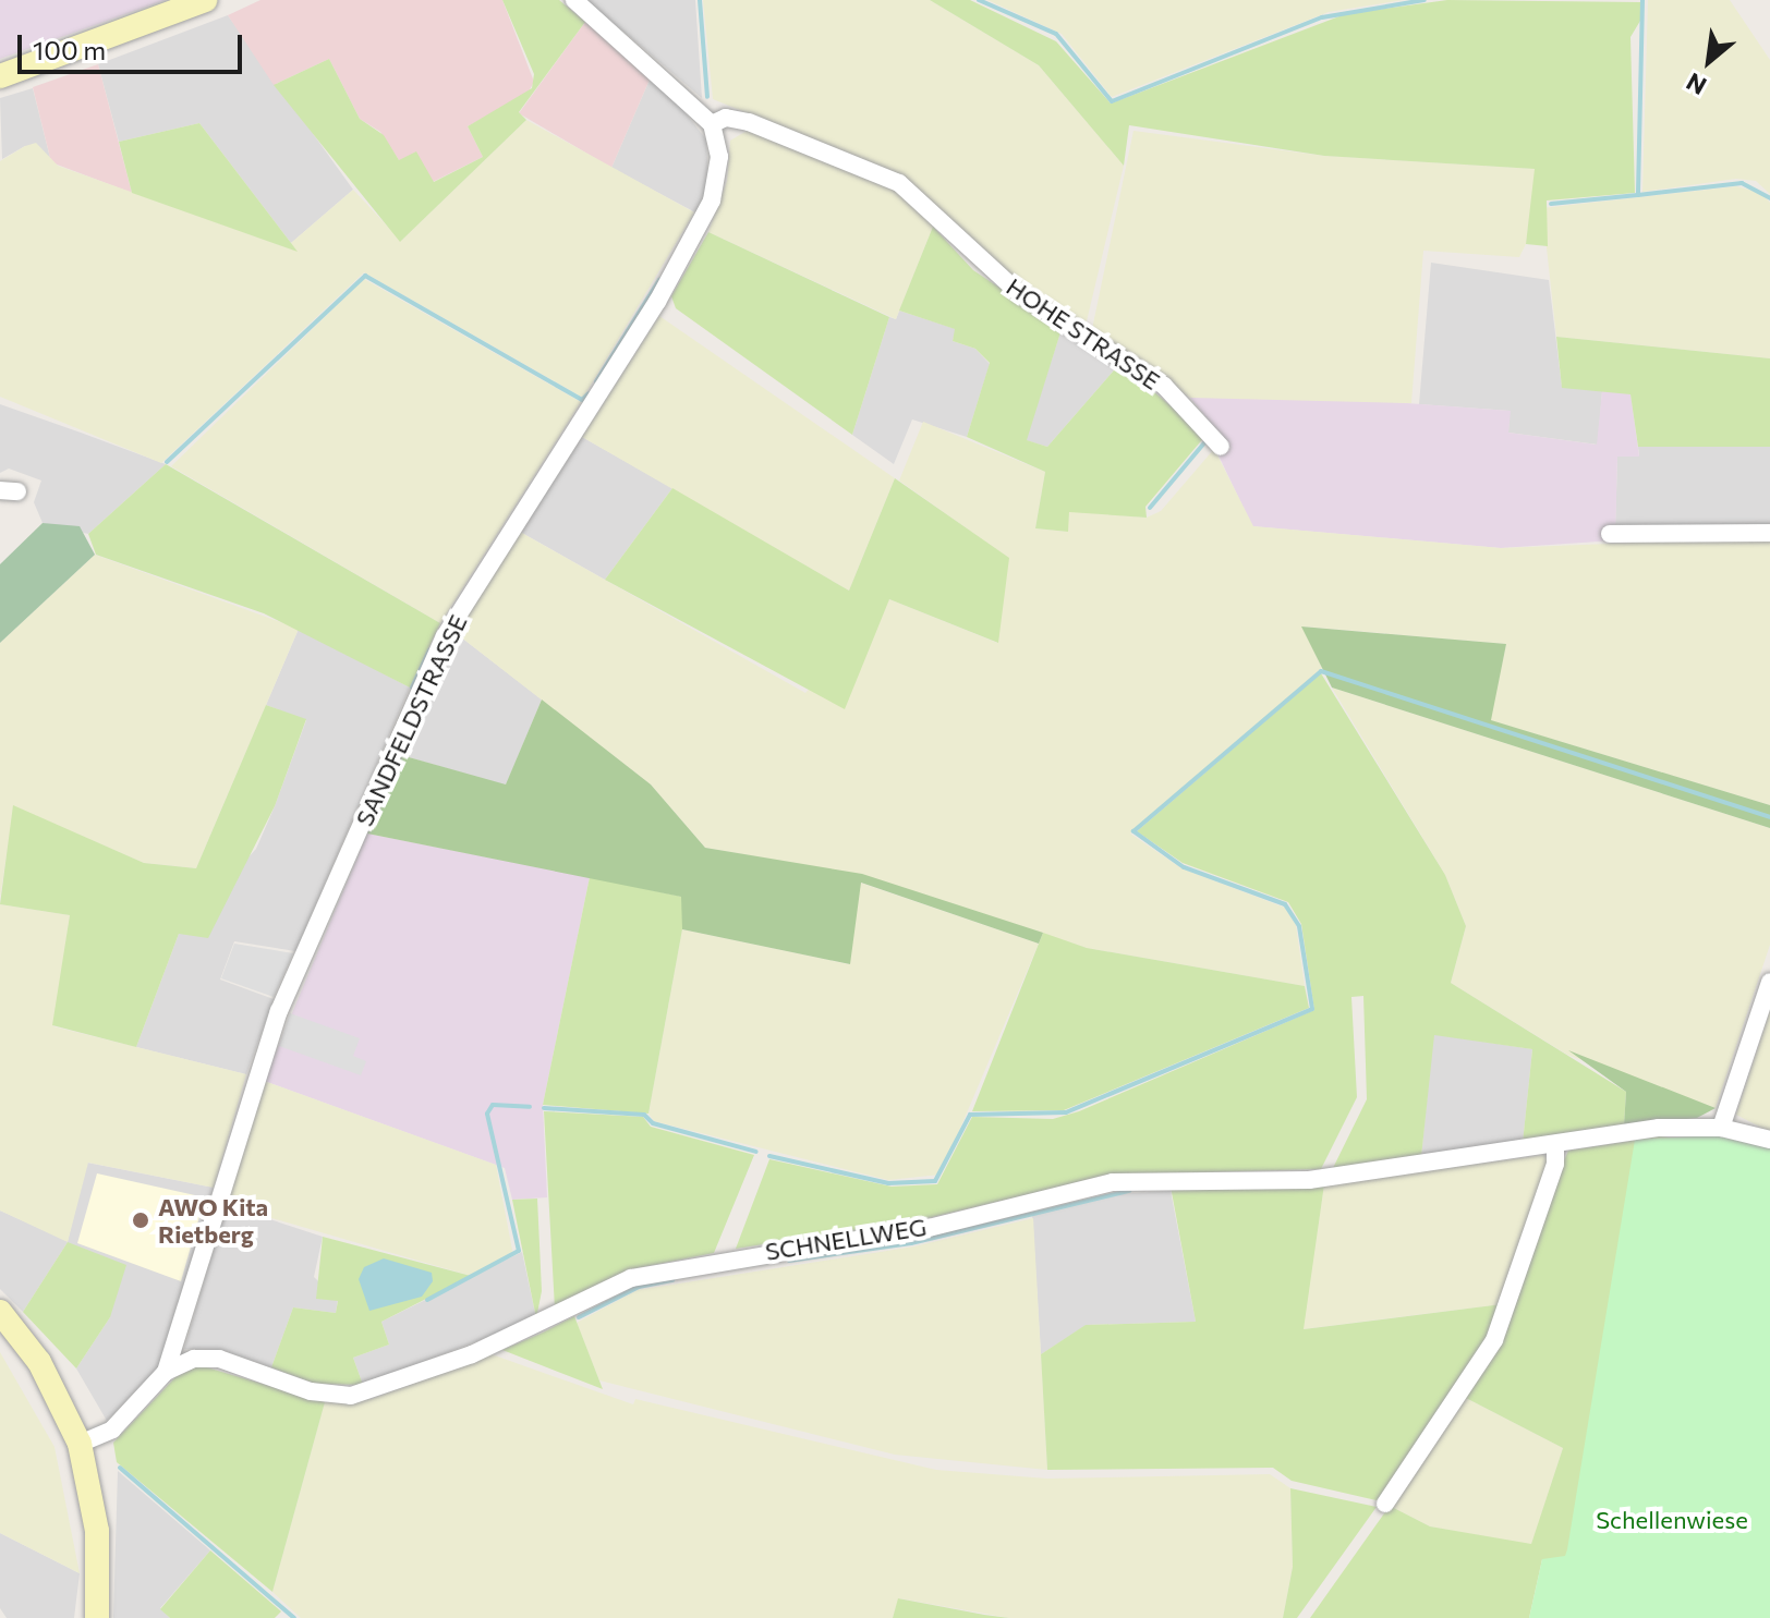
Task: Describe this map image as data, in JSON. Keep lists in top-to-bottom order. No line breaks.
{"streets":{"street":["HOHE STRASSE","SANDFELDSTRASSE","SCHNELLWEG"]},"crossings":[["HOHE STRASSE","SANDFELDSTRASSE"],["SANDFELDSTRASSE","SCHNELLWEG"]],"parks":["Schellenwiese"],"places":["AWO Kita Rietberg"],"scale_bar":"100 m","north":"bottom left"}
